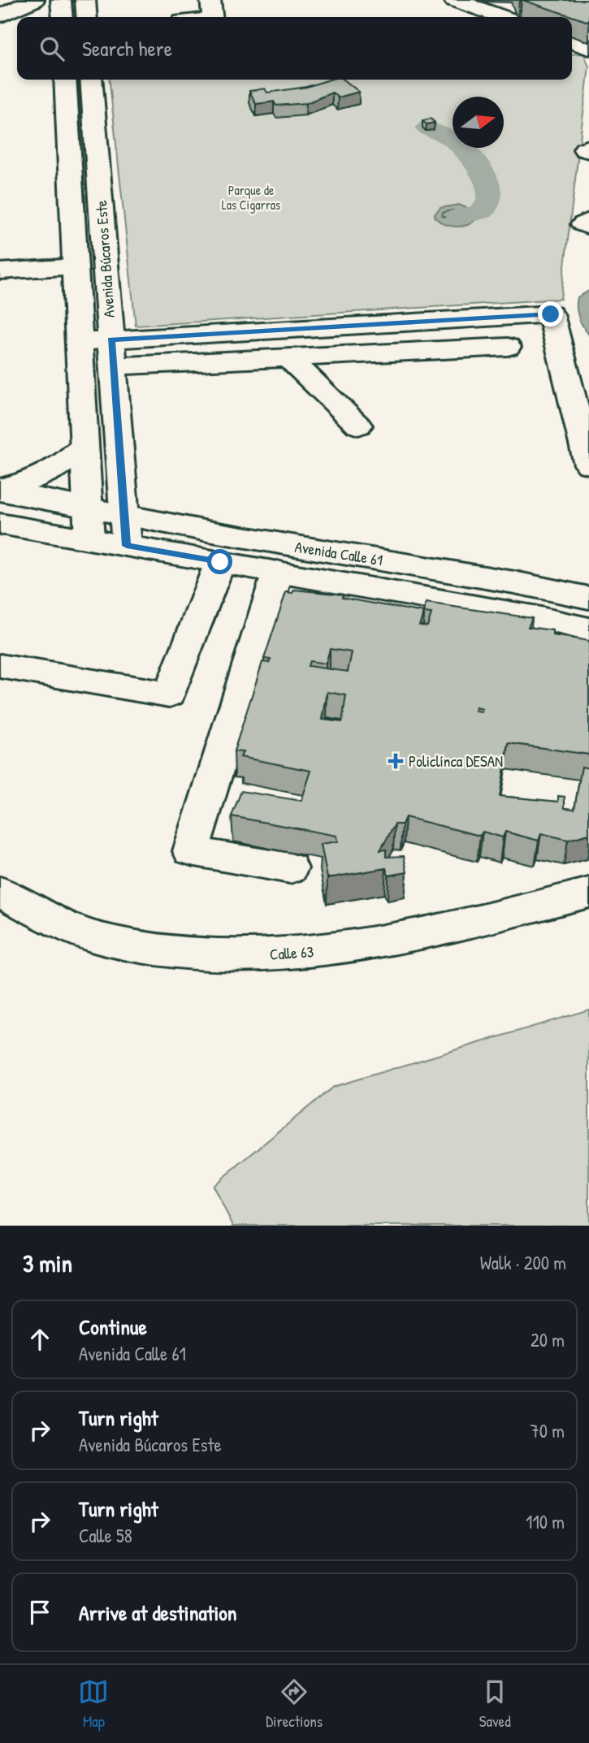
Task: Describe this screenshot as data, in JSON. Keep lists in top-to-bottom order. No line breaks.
{"streets":{"street":["Avenida Búcaros Este","Avenida Calle 61","Calle 63"]},"crossings":[["Avenida Búcaros Este","Avenida Calle 61"]],"parks":["Parque de Las Cigarras"],"places":{"health":["Policlínca DESAN"]},"north":"right","page":{"search":"Search here","heading":["3 min","Walk · 200 m"],"list":[["Continue","Avenida Calle 61","20 m"],["Turn right","Avenida Búcaros Este","70 m"],["Turn right","Calle 58","110 m"],"Arrive at destination"],"nav":["Map","Directions","Saved"]}}
